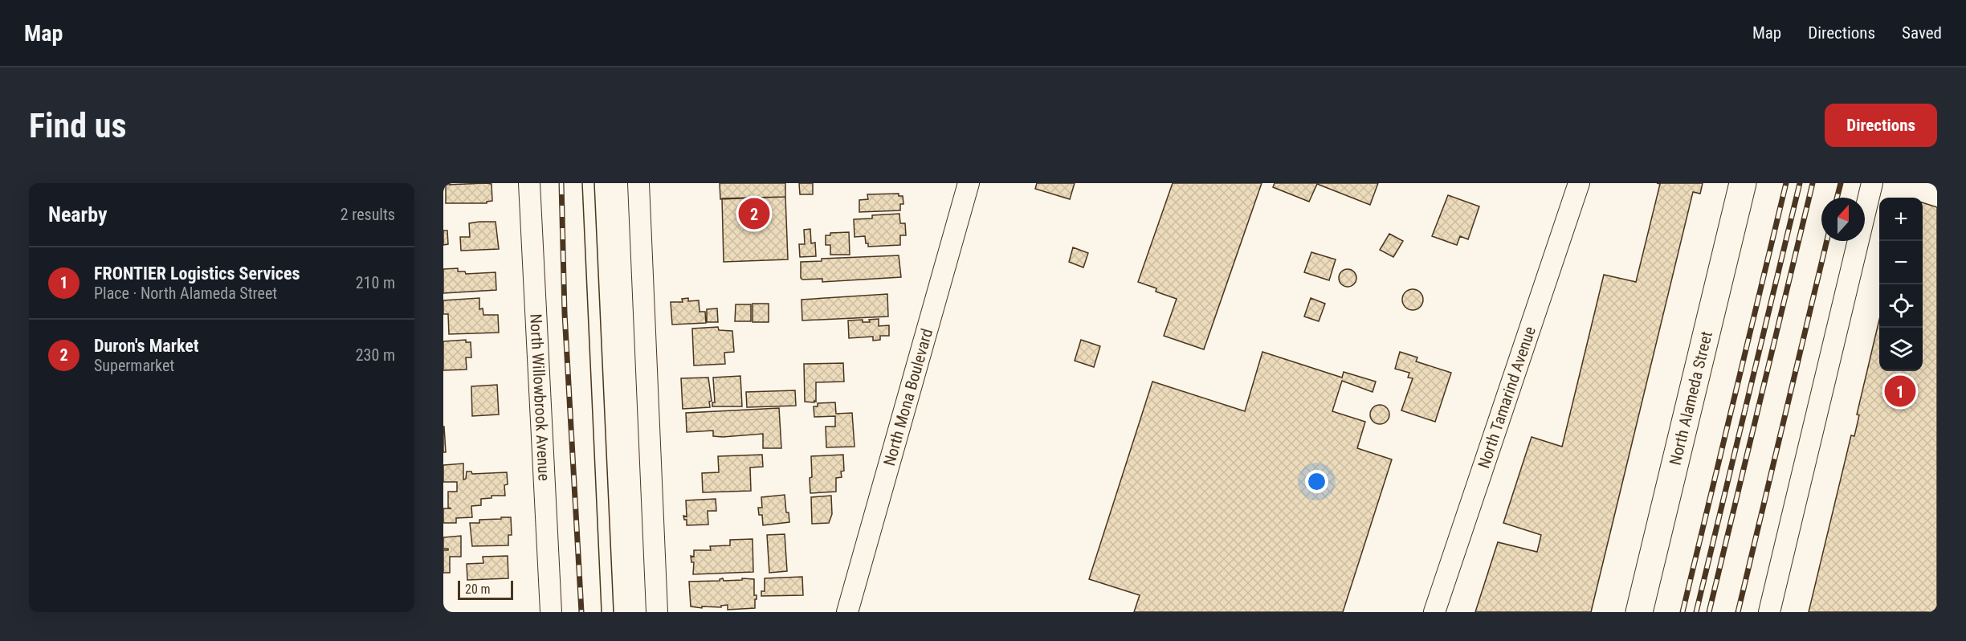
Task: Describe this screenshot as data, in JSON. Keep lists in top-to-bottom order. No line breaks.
{"streets":{"main road":["North Alameda Street"],"street":["North Willowbrook Avenue","North Mona Boulevard","North Tamarind Avenue"]},"scale_bar":"20 m","north":"top","page":{"header":"Map","nav":["Map","Directions","Saved"],"buttons":"Directions","title":"Find us","heading":["Nearby","2 results"],"pins":["2","1"],"map_buttons":["+","−"],"list":[{"mark":"1","name":"FRONTIER Logistics Services","note":"Place · North Alameda Street","value":"210 m"},{"mark":"2","name":"Duron's Market","note":"Supermarket","value":"230 m"}],"scale":"20 m"}}
